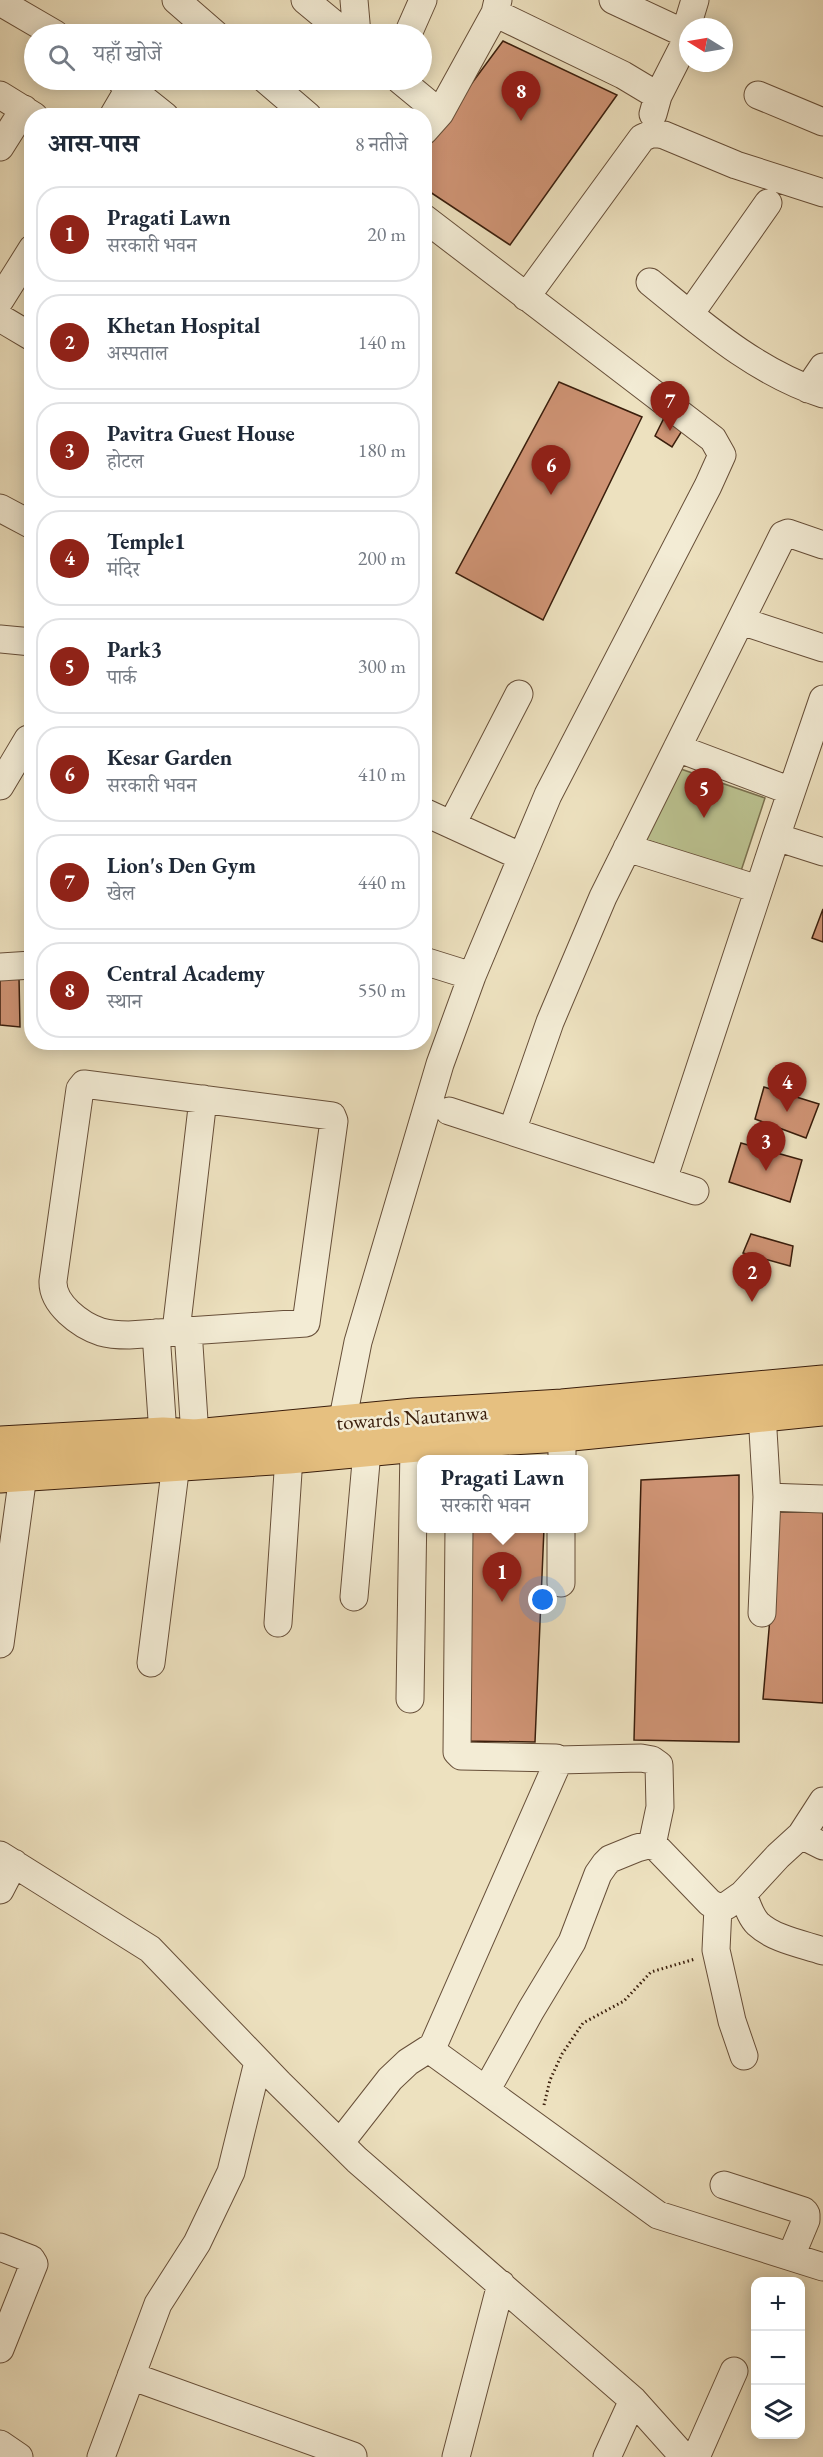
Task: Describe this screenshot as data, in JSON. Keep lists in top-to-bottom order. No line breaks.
{"streets":{"main road":["towards Nautanwa"]},"north":"left","page":{"search":"यहाँ खोजें","pins":["8","7","6","5","4","3","2","1"],"heading":["आस-पास","8 नतीजे"],"list":[{"mark":"1","name":"Pragati Lawn","note":"सरकारी भवन","value":"20 m"},{"mark":"2","name":"Khetan Hospital","note":"अस्पताल","value":"140 m"},{"mark":"3","name":"Pavitra Guest House","note":"होटल","value":"180 m"},{"mark":"4","name":"Temple1","note":"मंदिर","value":"200 m"},{"mark":"5","name":"Park3","note":"पार्क","value":"300 m"},{"mark":"6","name":"Kesar Garden","note":"सरकारी भवन","value":"410 m"},{"mark":"7","name":"Lion's Den Gym","note":"खेल","value":"440 m"},{"mark":"8","name":"Central Academy","note":"स्थान","value":"550 m"}],"popup":["Pragati Lawn","सरकारी भवन"],"map_buttons":["+","−"]}}
